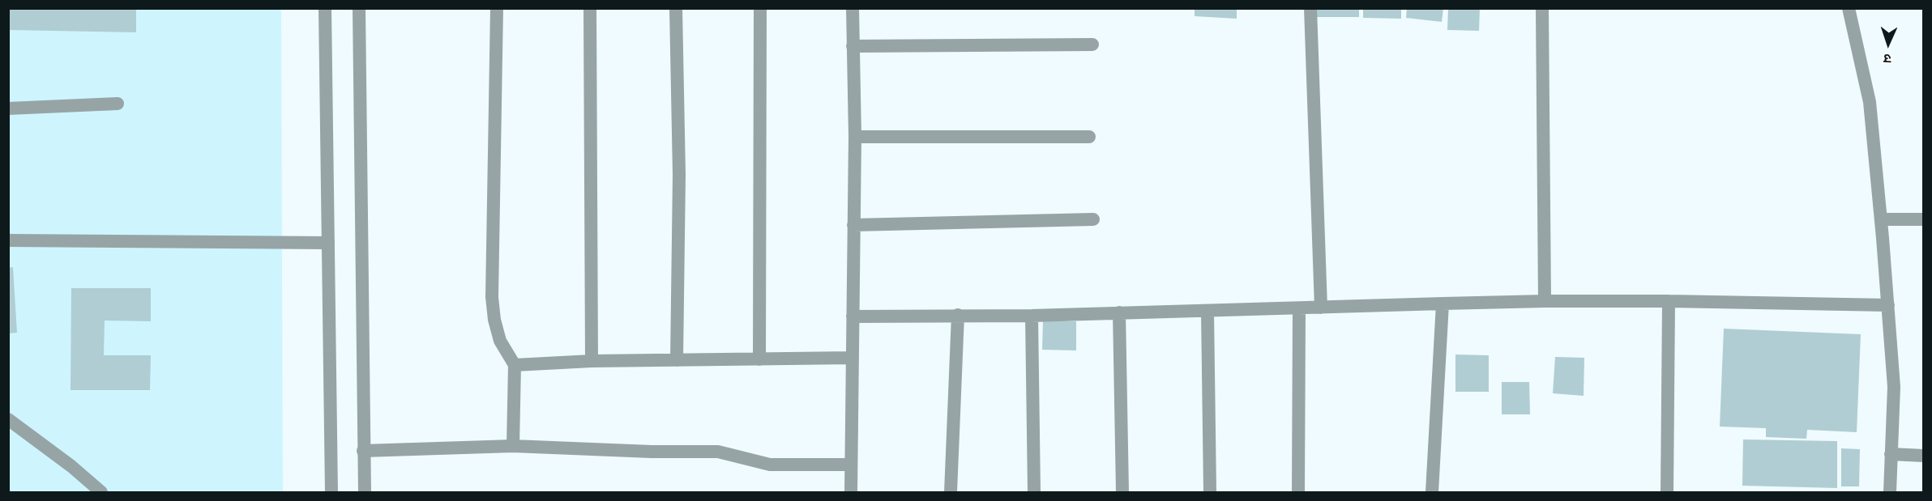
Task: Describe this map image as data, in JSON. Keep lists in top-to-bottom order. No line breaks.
{"north":"bottom"}
